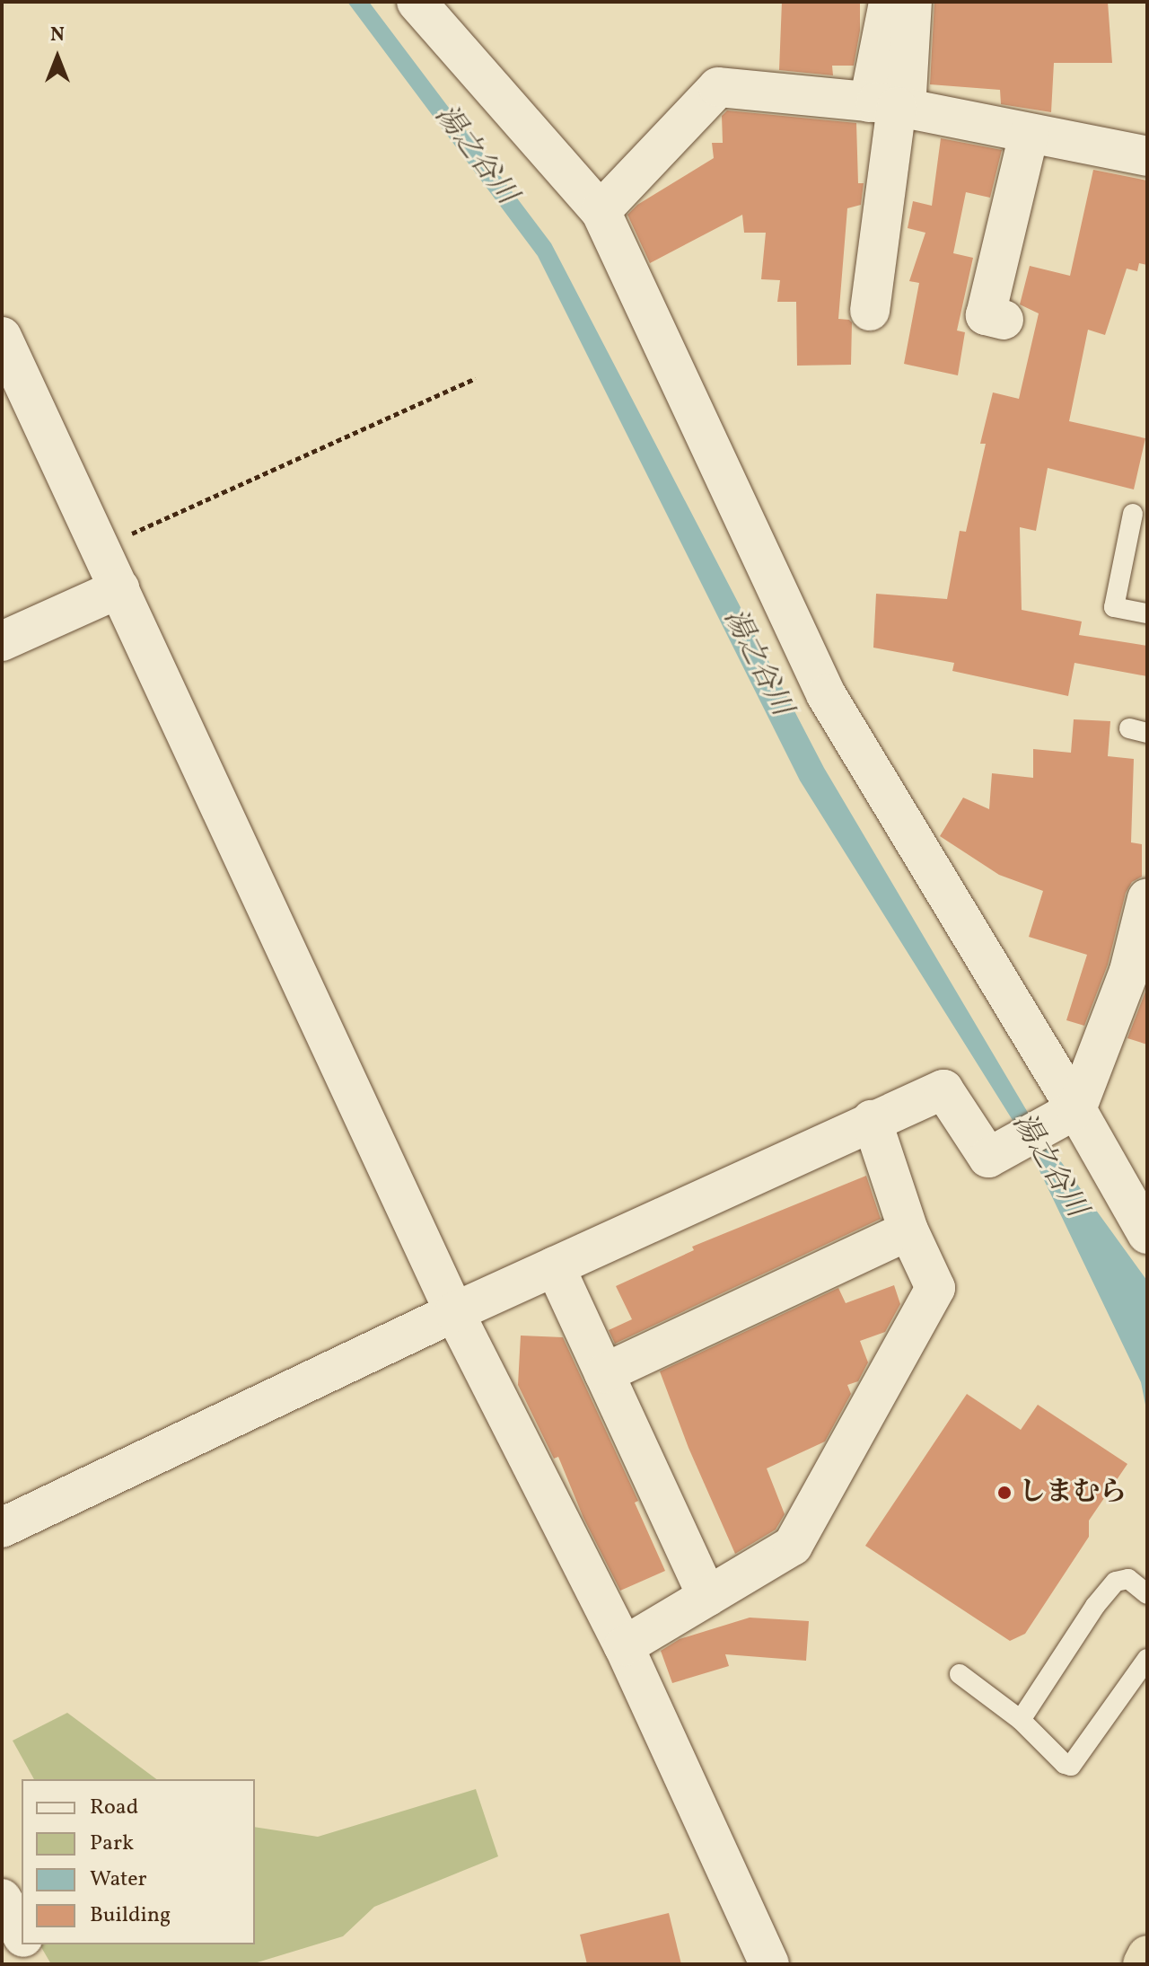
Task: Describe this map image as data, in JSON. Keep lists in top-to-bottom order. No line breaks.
{"water":["湯之谷川"],"places":["しまむら"],"legend":["Road","Park","Water","Building"],"north":"top"}
